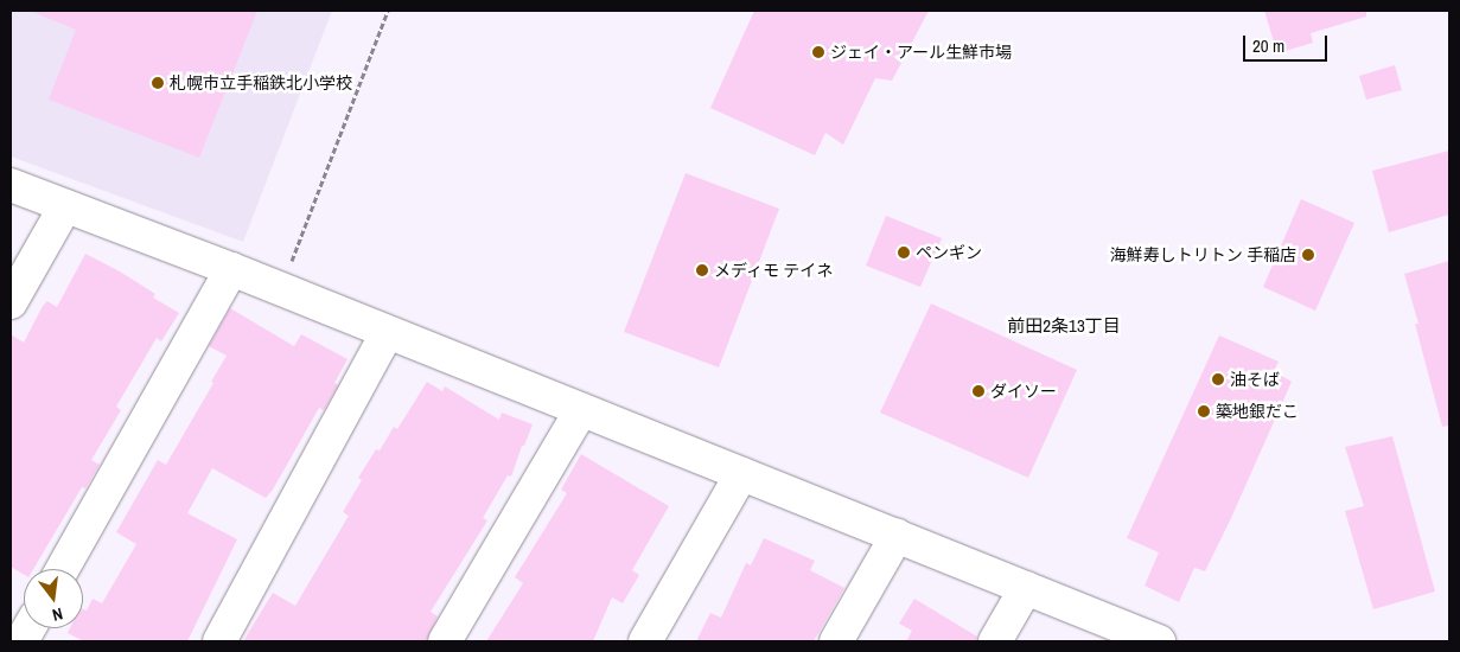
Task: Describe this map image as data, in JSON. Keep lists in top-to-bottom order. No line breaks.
{"districts":["前田2条13丁目"],"places":["ジェイ・アール生鮮市場","札幌市立手稲鉄北小学校","ペンギン","海鮮寿しトリトン 手稲店","メディモ テイネ","油そば","ダイソー","築地銀だこ"],"scale_bar":"20 m","north":"bottom"}
